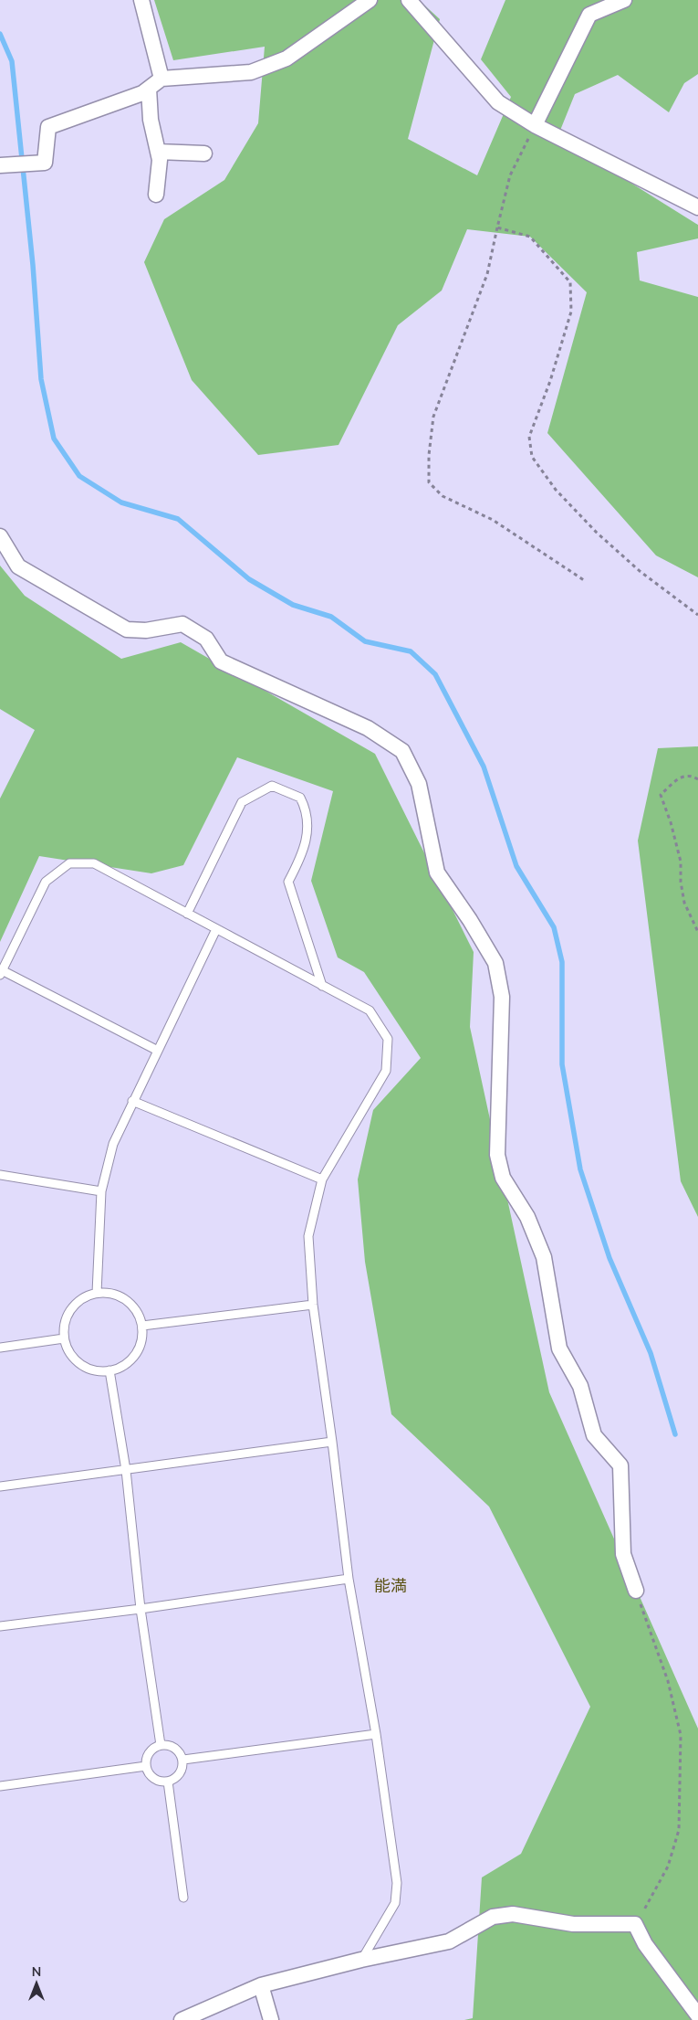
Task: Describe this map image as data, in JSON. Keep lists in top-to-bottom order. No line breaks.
{"districts":["能満"],"north":"top"}
